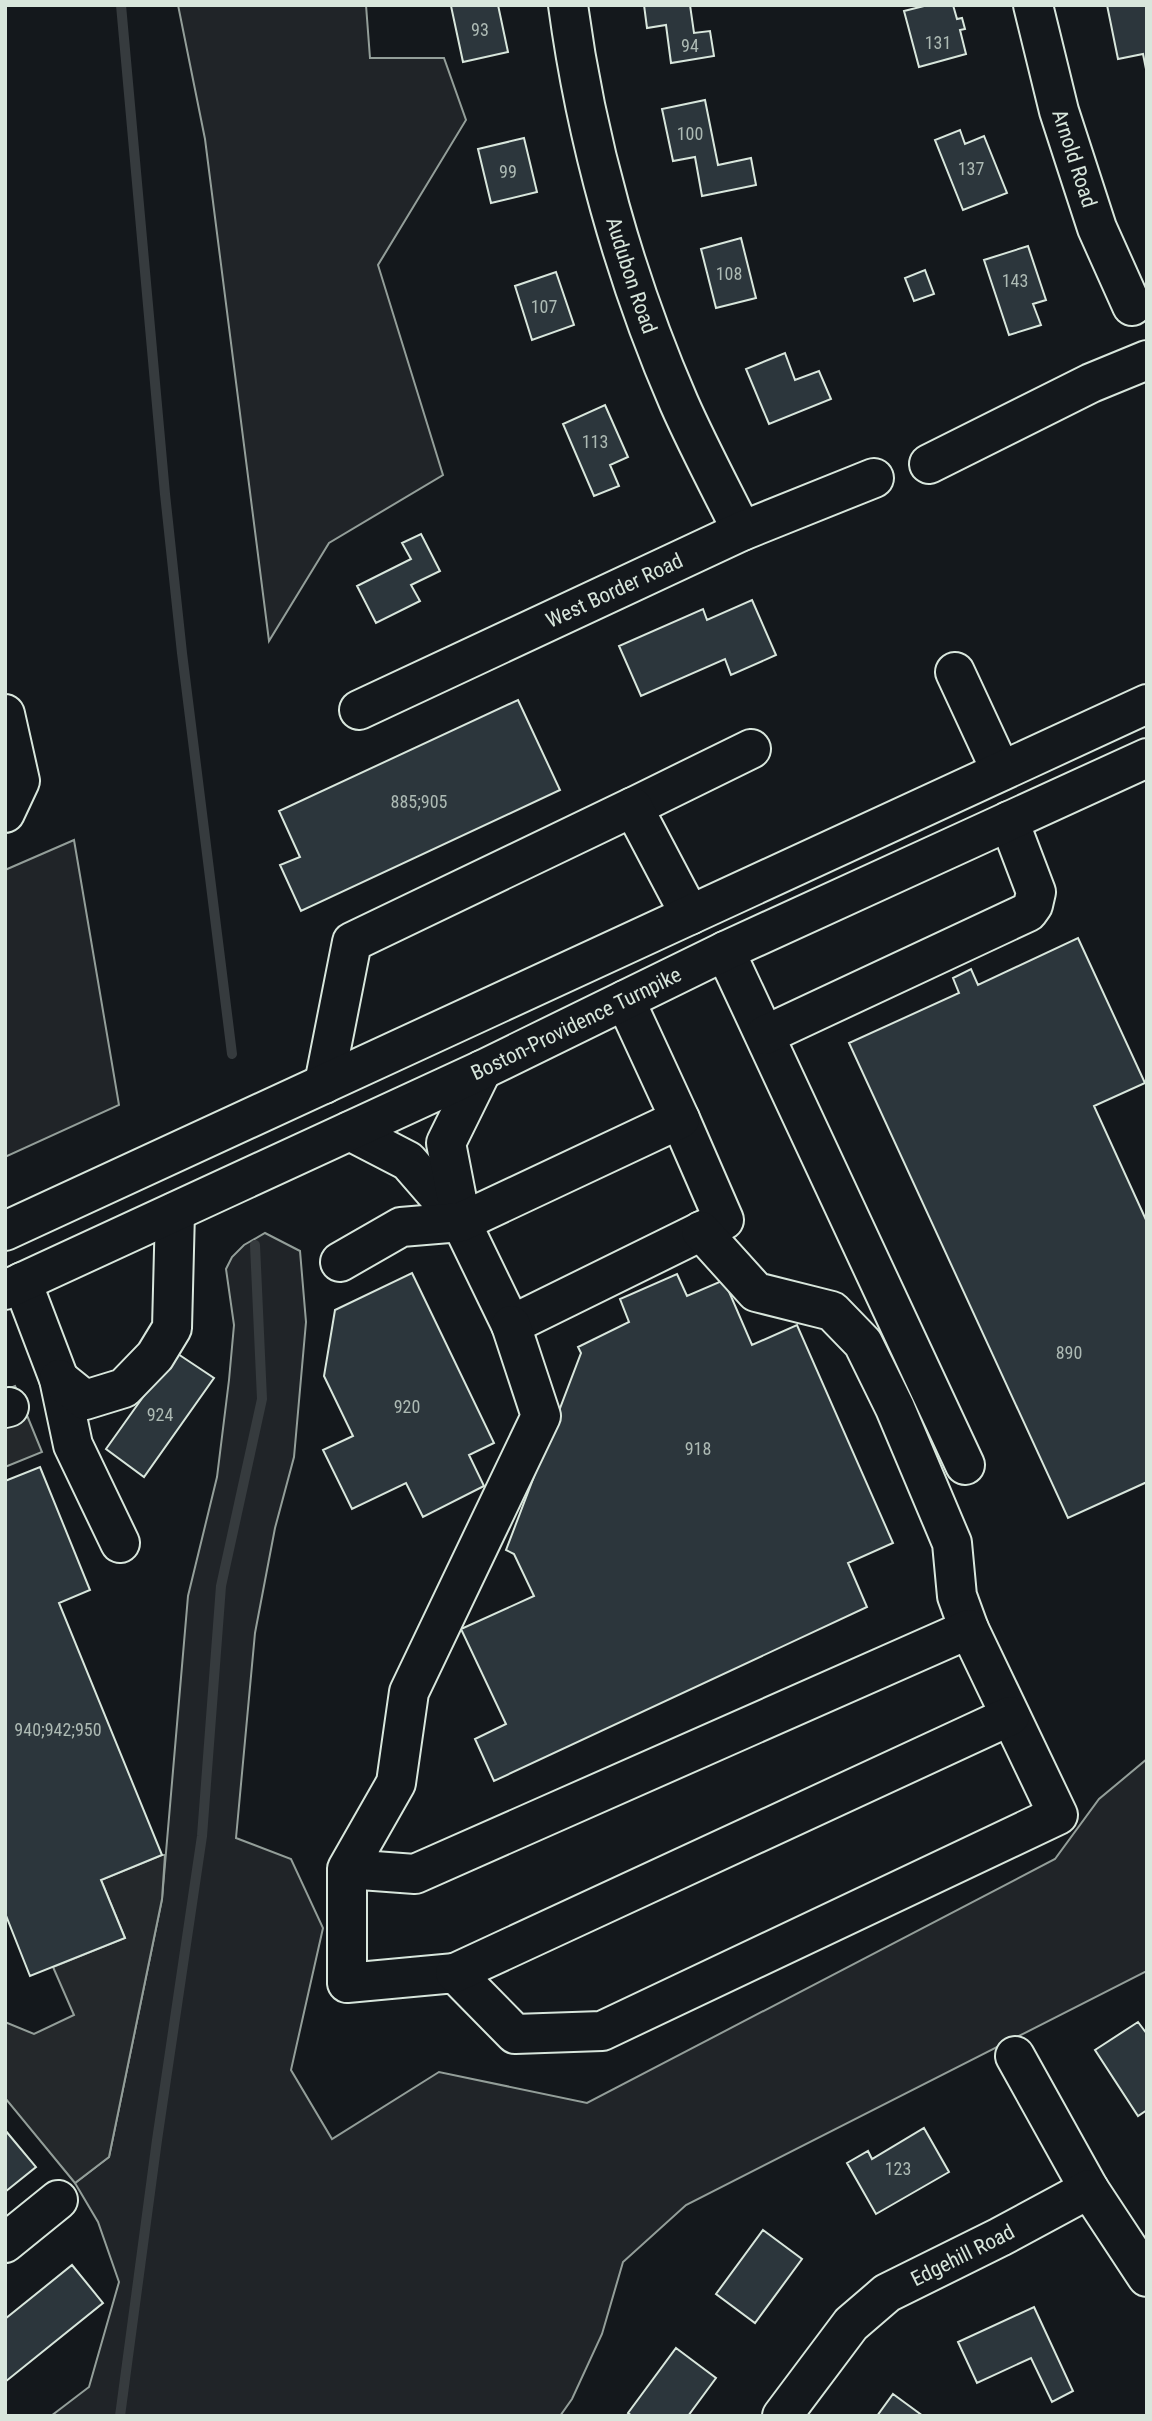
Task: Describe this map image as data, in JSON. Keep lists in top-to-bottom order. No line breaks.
{"streets":{"main road":["Arnold Road","Audubon Road","West Border Road","Boston-Providence Turnpike","Edgehill Road"]},"crossings":[["Audubon Road","West Border Road"]],"house_numbers":["93","131","94","100","137","99","108","143","107","113","885;905","890","920","924","918","940;942;950","123"]}
